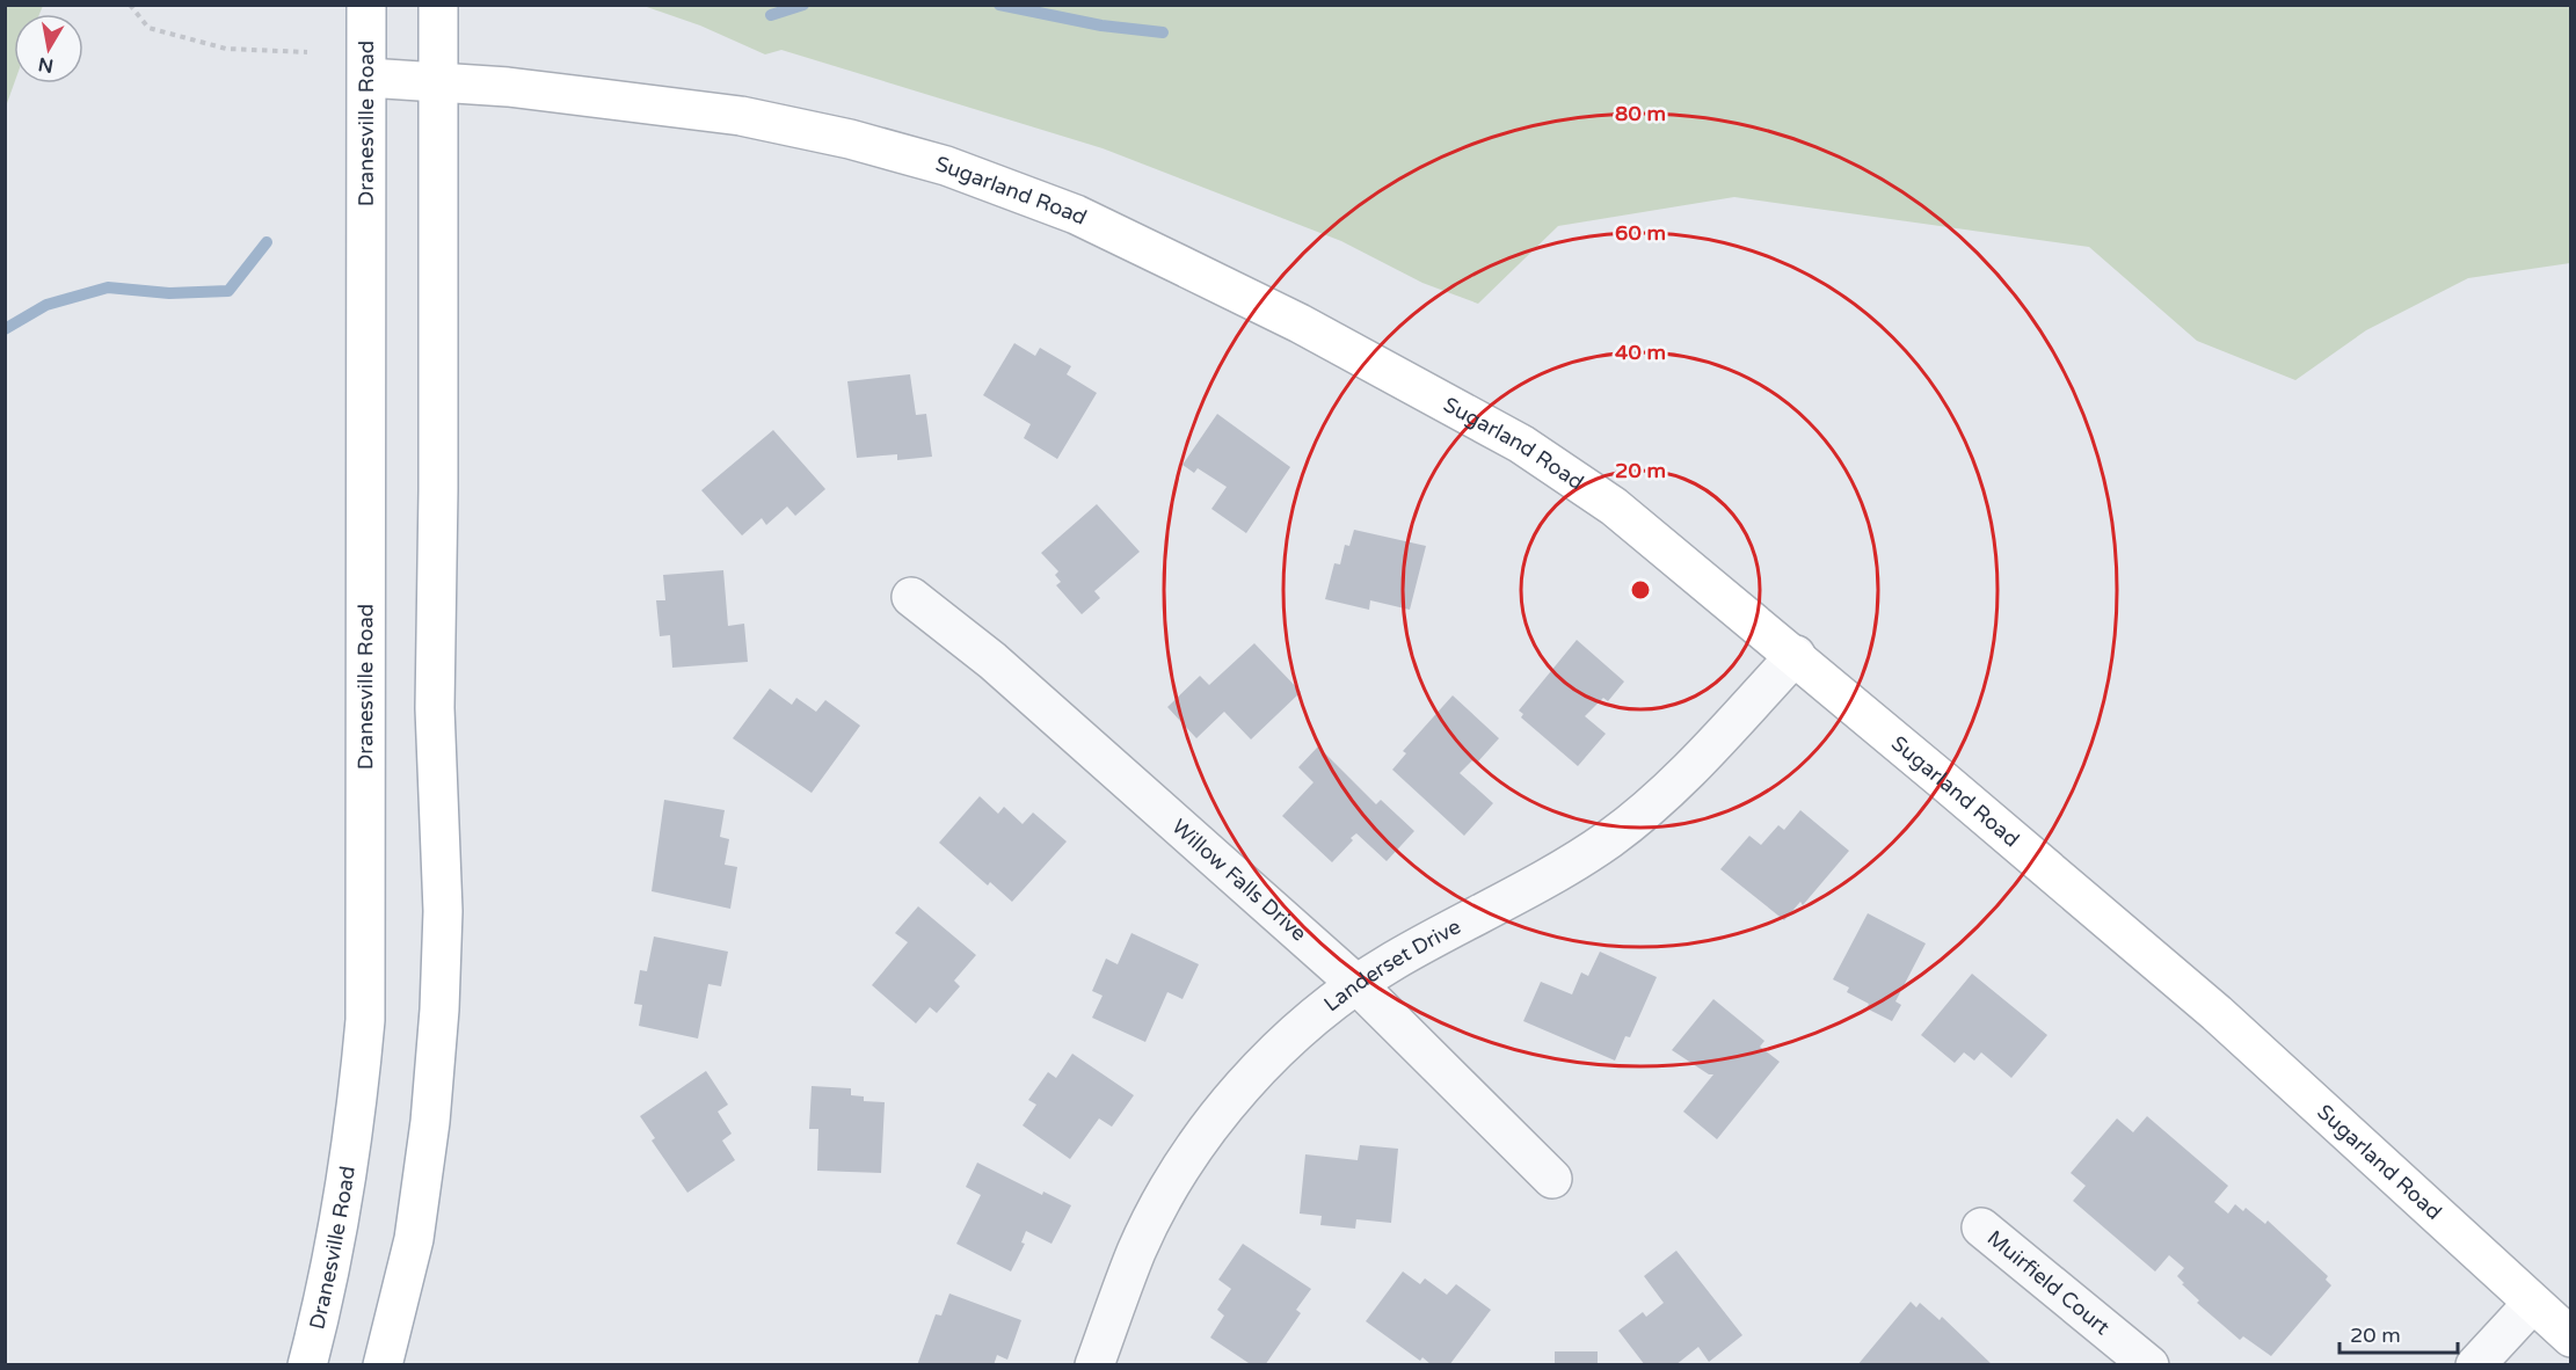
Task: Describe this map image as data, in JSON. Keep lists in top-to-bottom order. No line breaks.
{"streets":{"main road":["Dranesville Road","Sugarland Road"],"street":["Willow Falls Drive","Landerset Drive","Muirfield Court"]},"crossings":[["Dranesville Road","Sugarland Road"],["Sugarland Road","Landerset Drive"],["Willow Falls Drive","Landerset Drive"]],"scale_bar":"20 m","north":"bottom","rings":["80 m","60 m","40 m","20 m"]}
